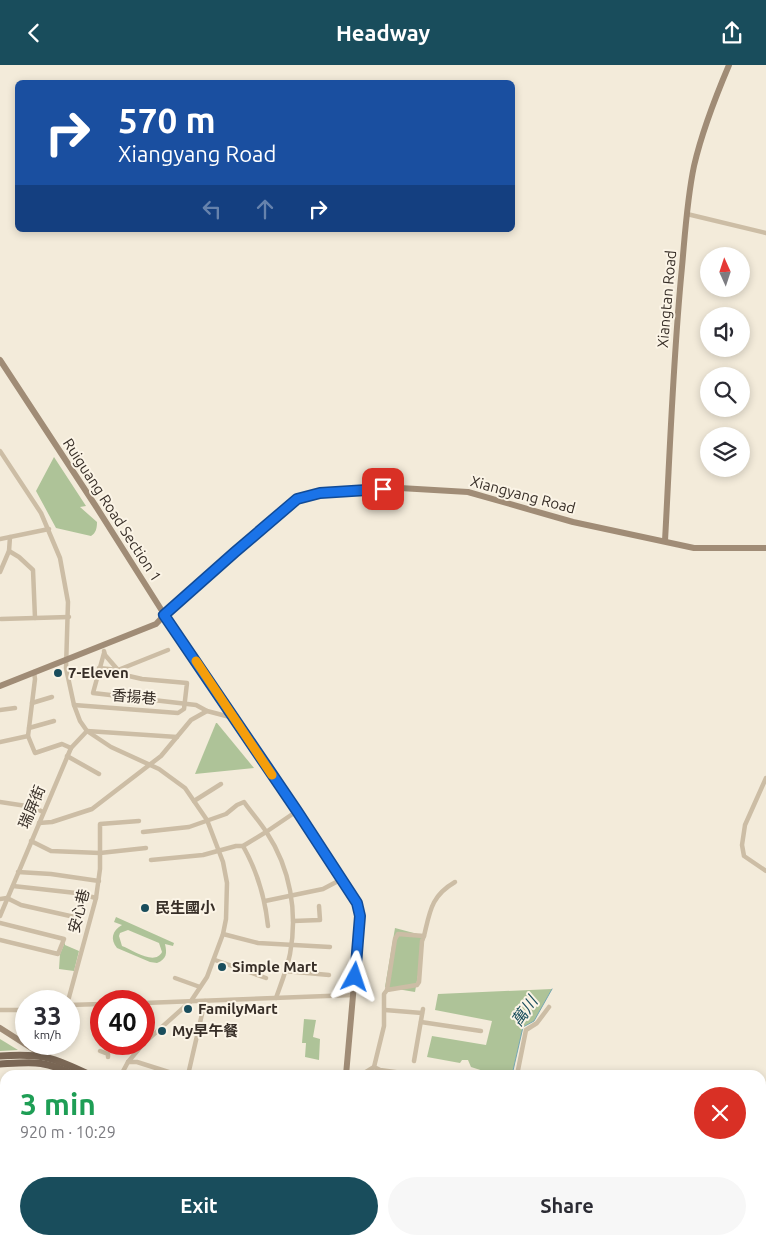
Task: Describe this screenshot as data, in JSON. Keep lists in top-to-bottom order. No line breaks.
{"streets":{"street":["Xiangtan Road","Xiangyang Road","Ruiguang Road Section 1","香揚巷","瑞屏街","安心巷"]},"crossings":[["Xiangtan Road","Xiangyang Road"],["Xiangyang Road","Ruiguang Road Section 1"]],"water":["萬川"],"places":["7-Eleven","民生國小","Simple Mart","FamilyMart","My早午餐"],"north":"top","page":{"header":"Headway","turn":["570 m","Xiangyang Road"],"speed":"33 km/h","limit":"40","heading":["3 min","920 m · 10:29"],"buttons":["Exit","Share"]}}
